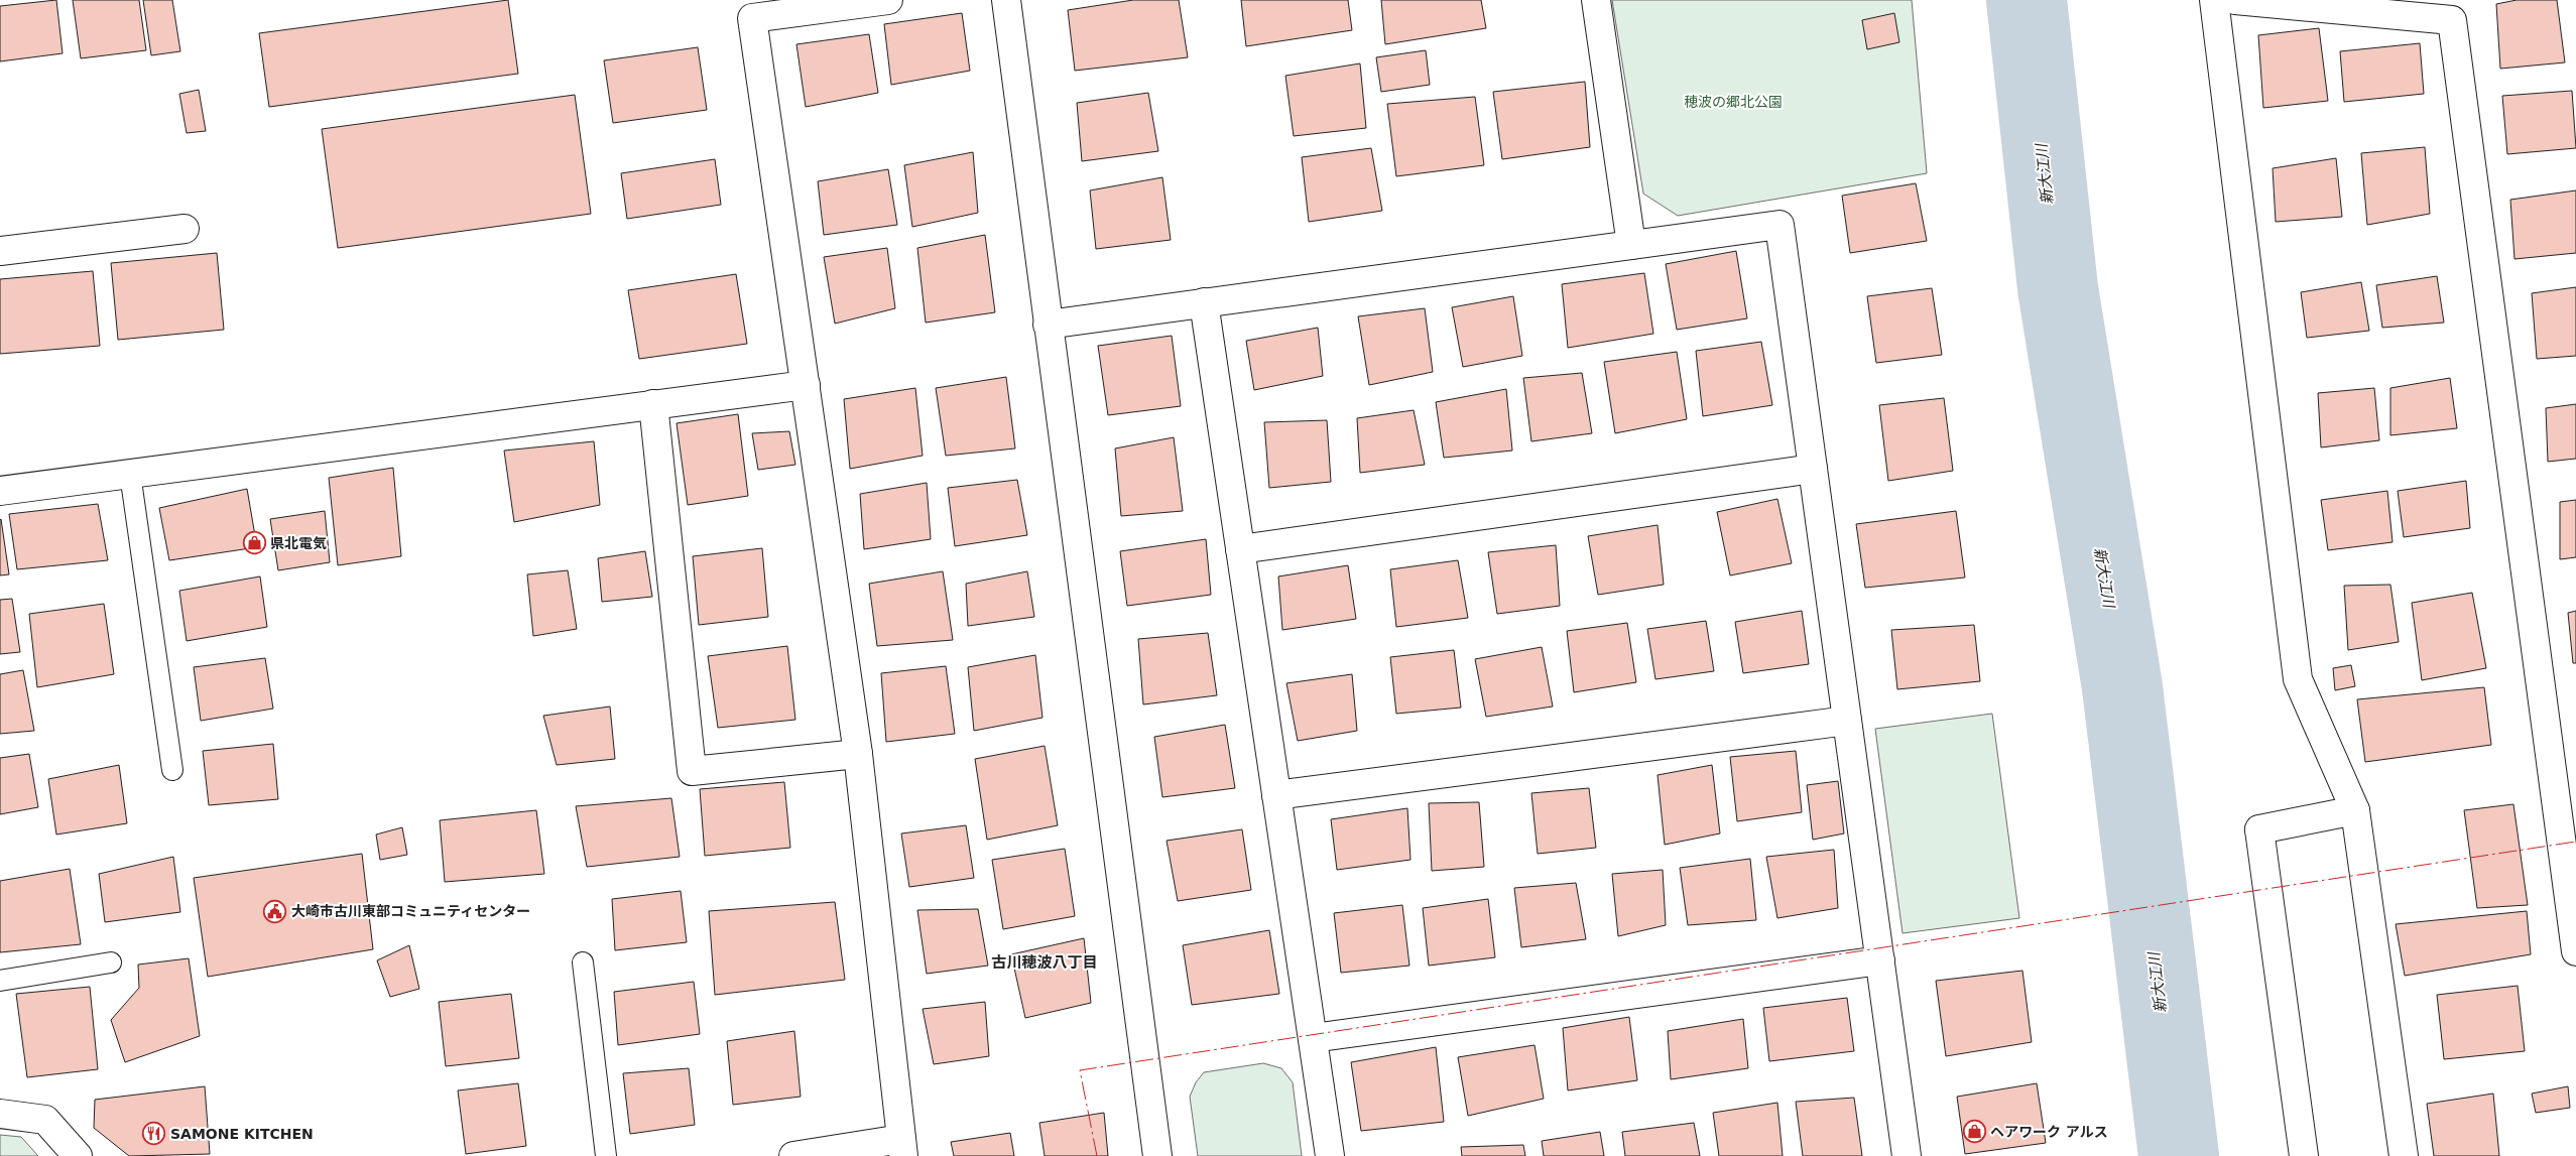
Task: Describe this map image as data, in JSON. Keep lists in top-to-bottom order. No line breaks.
{"districts":["古川穂波八丁目"],"water":["新大江川"],"parks":["穂波の郷北公園"],"places":{"shop":["県北電気","ヘアワーク アルス"],"public building":["大崎市古川東部コミュニティセンター"],"restaurant":["SAMONE KITCHEN"]}}
